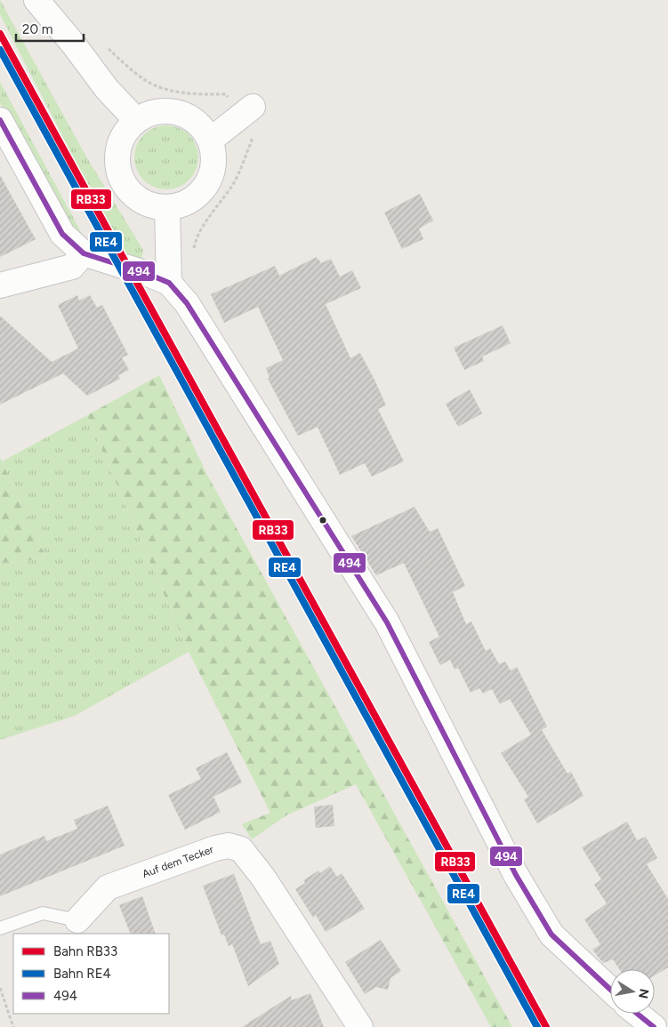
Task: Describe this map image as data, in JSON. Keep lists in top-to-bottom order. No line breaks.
{"streets":{"main road":["Auf dem Tecker"]},"lines":["rail line RB33","rail line RE4","transit line 494"],"legend":["Bahn RB33","Bahn RE4","494"],"scale_bar":"20 m","north":"right"}
